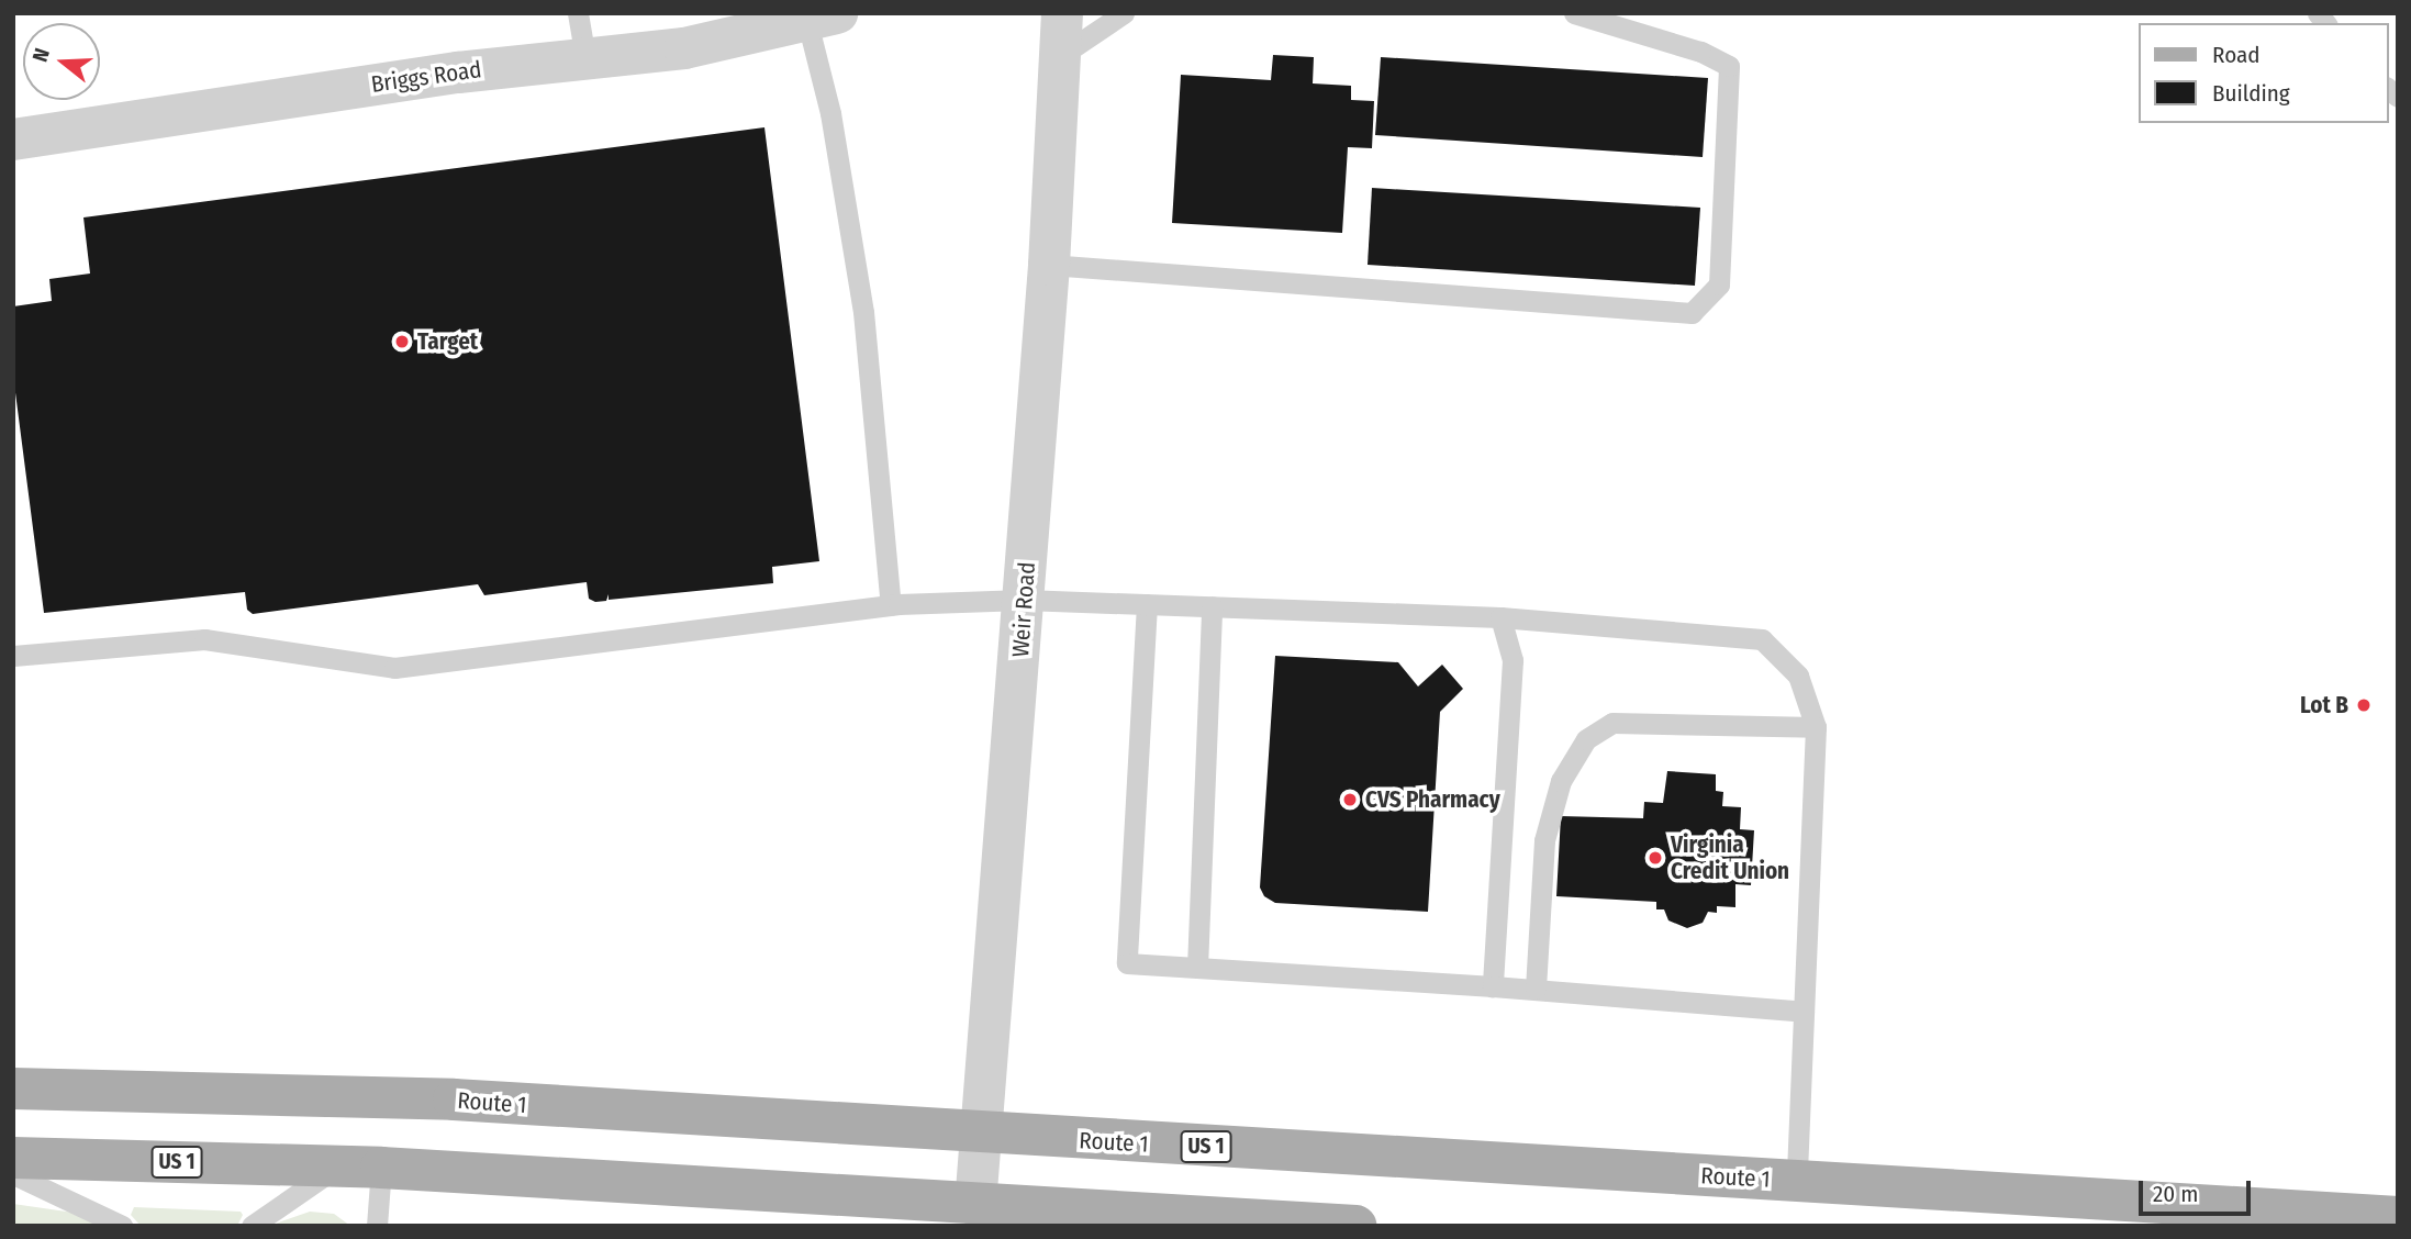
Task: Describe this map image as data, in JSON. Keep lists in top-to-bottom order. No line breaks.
{"streets":{"main road":["Route 1","US 1"],"street":["Briggs Road","Weir Road"]},"crossings":[["Weir Road","Route 1"],["Weir Road","US 1"]],"places":["Target","Lot B","CVS Pharmacy","Virginia Credit Union"],"legend":["Road","Building"],"scale_bar":"20 m","north":"left"}
